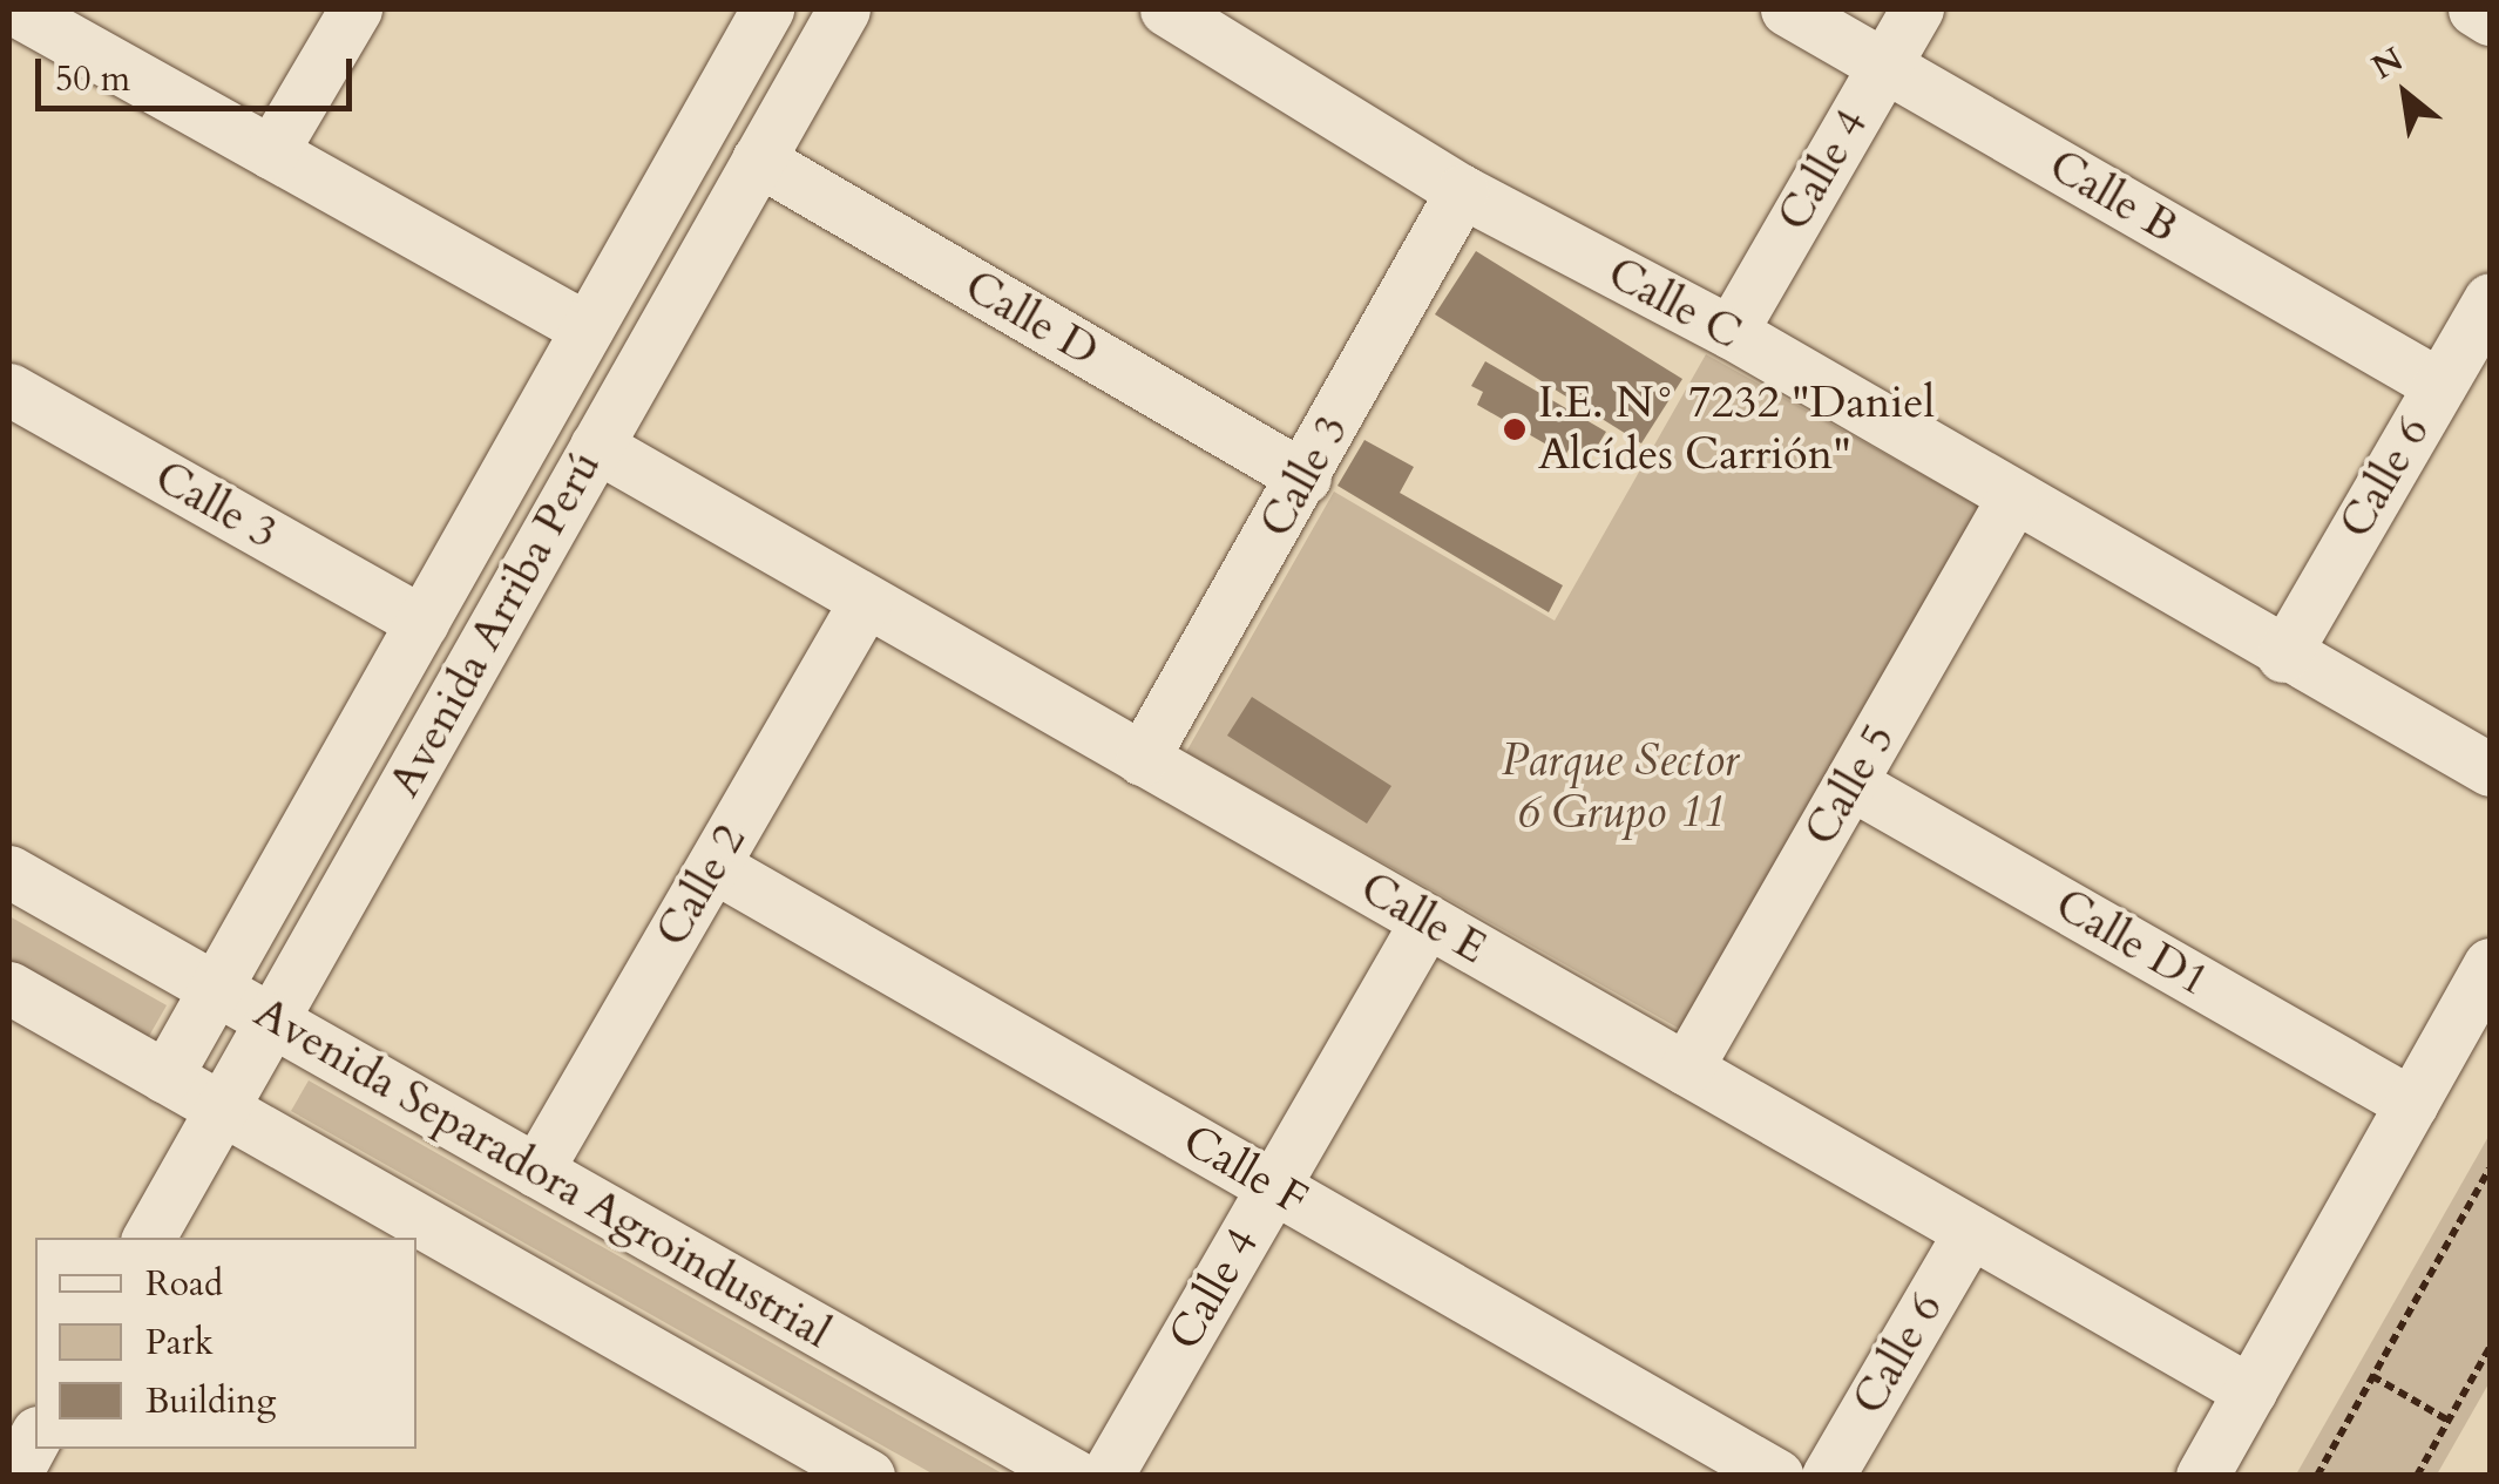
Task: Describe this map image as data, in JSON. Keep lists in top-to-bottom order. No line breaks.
{"streets":{"street":["Calle 4","Calle B","Calle C","Calle D","Calle 3","Calle 6","Avenida Arriba Perú","Calle 5","Calle 2","Calle E","Calle D1","Calle F","Avenida Separadora Agroindustrial"]},"crossings":[["Calle 4","Calle B"],["Calle 4","Calle C"],["Calle 4","Calle E"],["Calle 4","Calle F"],["Calle B","Calle 6"],["Calle C","Calle 3"],["Calle C","Calle 6"],["Calle C","Calle 5"],["Calle D","Calle 3"],["Calle D","Avenida Arriba Perú"],["Calle 3","Avenida Arriba Perú"],["Calle 3","Calle E"],["Calle 6","Calle E"],["Avenida Arriba Perú","Calle E"],["Avenida Arriba Perú","Avenida Separadora Agroindustrial"],["Calle 5","Calle E"],["Calle 5","Calle D1"],["Calle 2","Calle E"],["Calle 2","Calle F"],["Calle 2","Avenida Separadora Agroindustrial"]],"parks":["Parque Sector 6 Grupo 11"],"places":["I.E. N° 7232 \"Daniel Alcídes Carrión\""],"legend":["Road","Park","Building"],"scale_bar":"50 m","north":"top left"}
